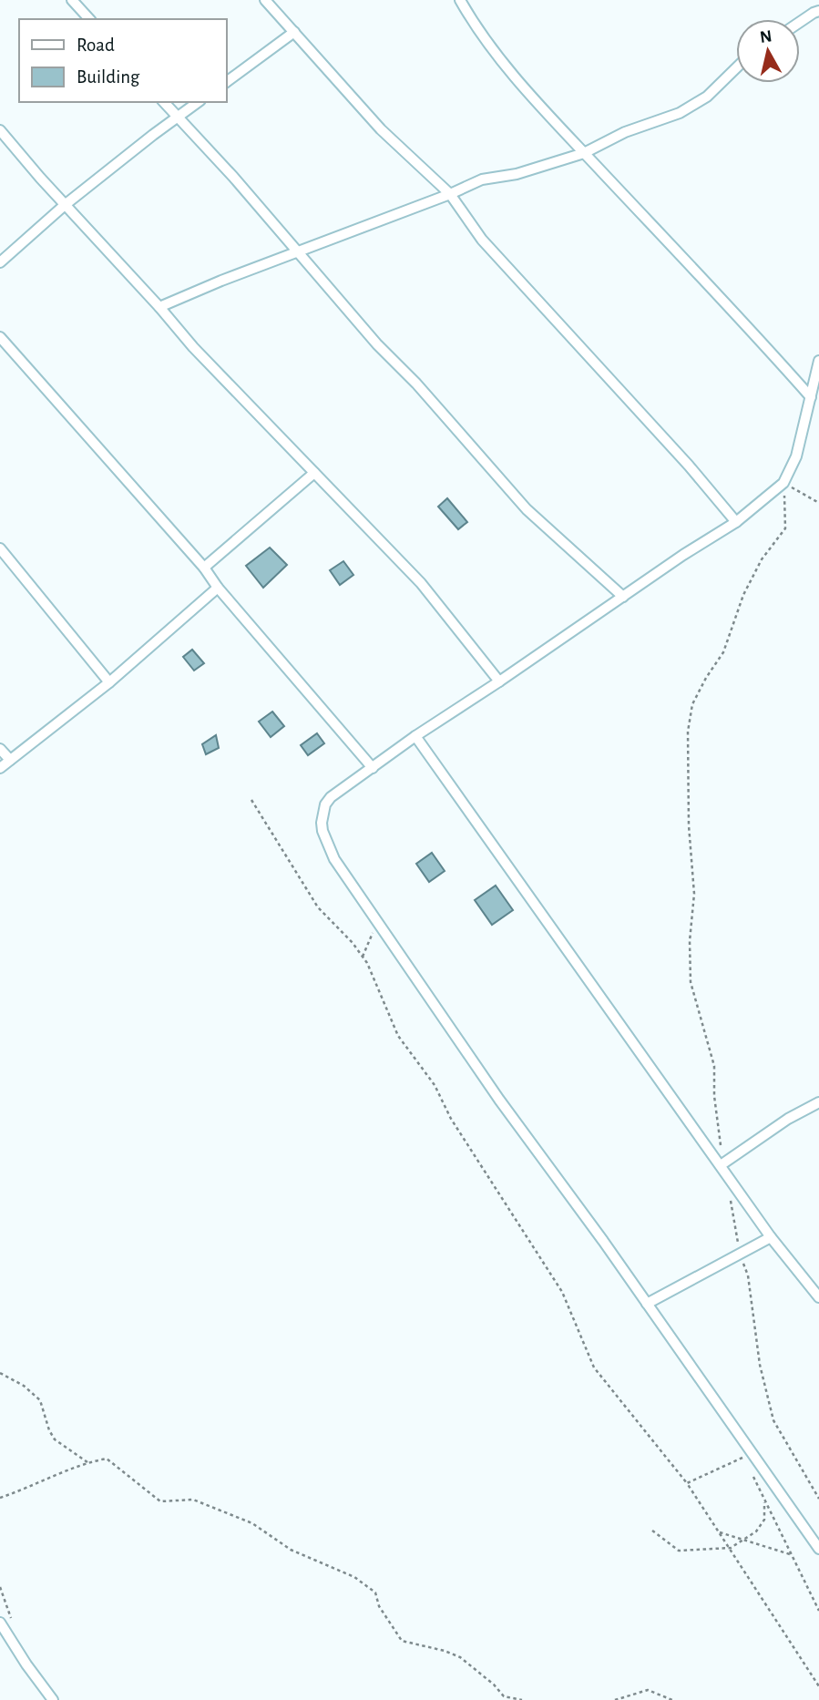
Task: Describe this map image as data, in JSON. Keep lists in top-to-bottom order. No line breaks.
{"legend":["Road","Building"],"north":"top"}
